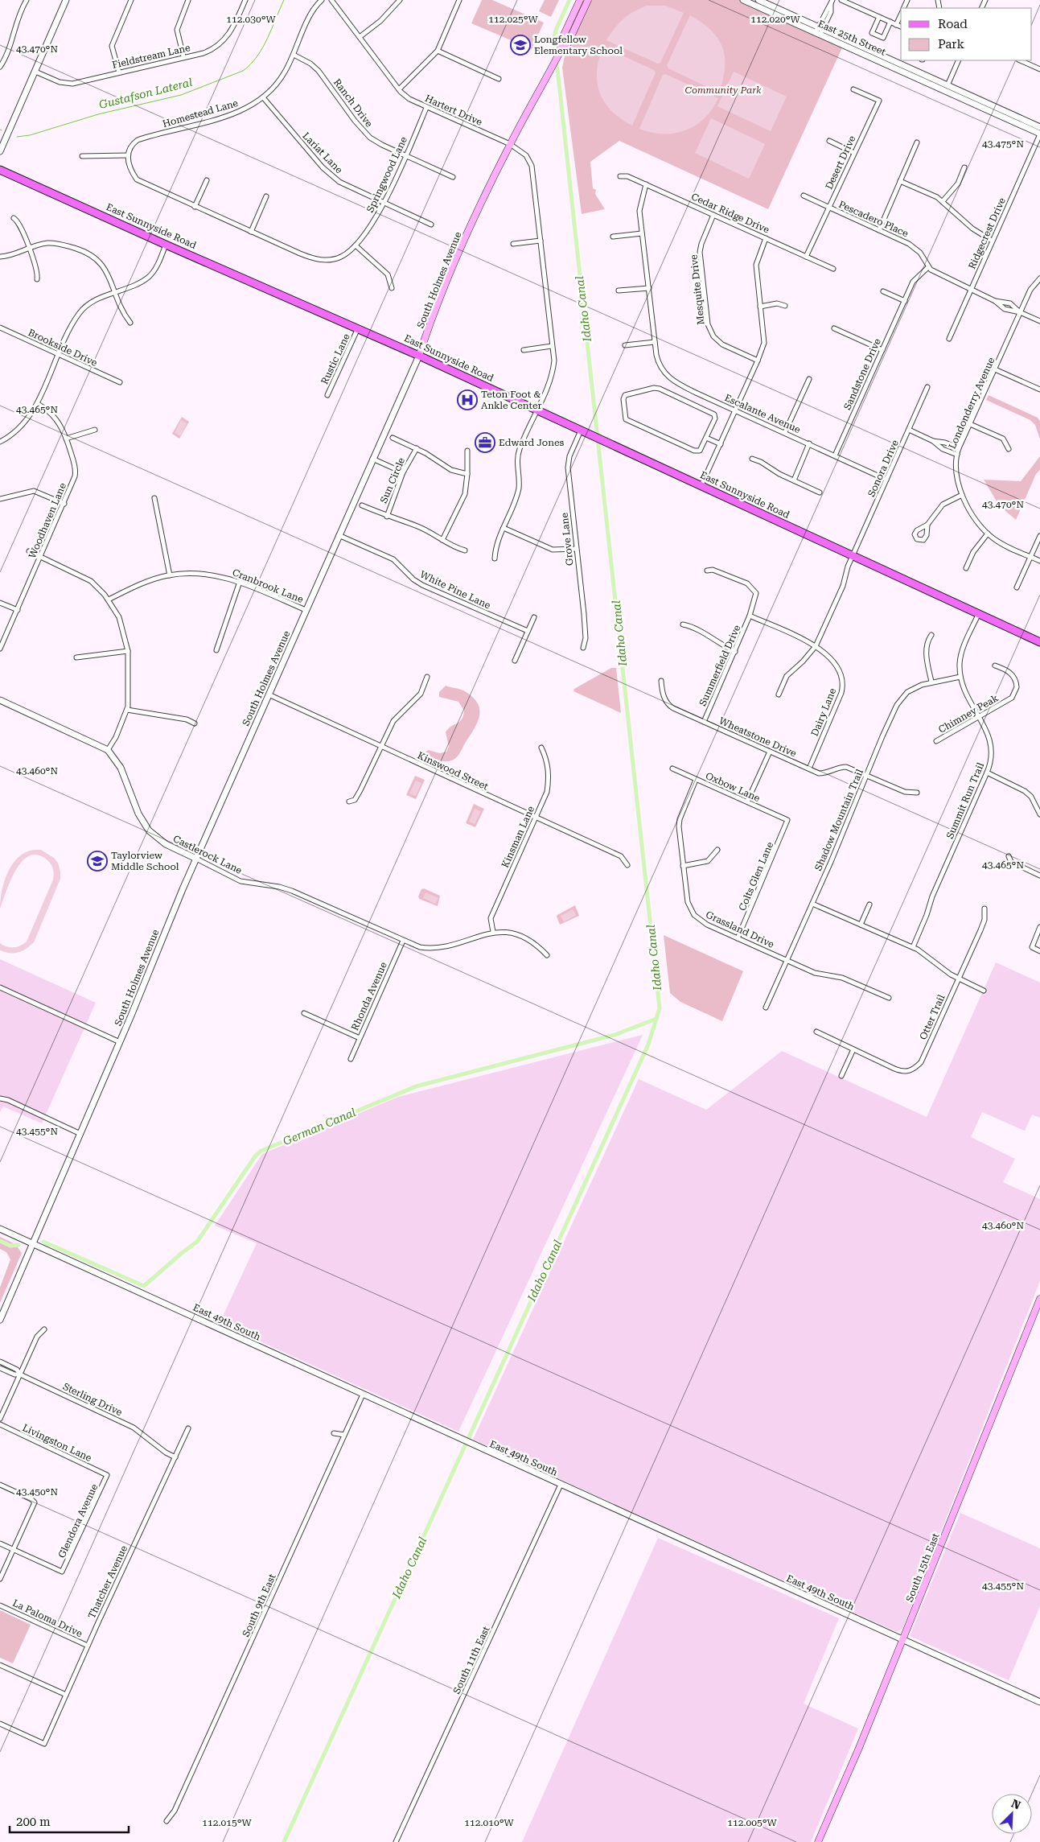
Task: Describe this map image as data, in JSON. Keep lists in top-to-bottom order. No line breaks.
{"streets":{"main road":["East Sunnyside Road","South Holmes Avenue","South 15th East"],"street":["East 25th Street","Fieldstream Lane","Ranch Drive","Hartert Drive","Homestead Lane","Lariat Lane","Desert Drive","Springwood Lane","Cedar Ridge Drive","Pescadero Place","Ridgecrest Drive","Mesquite Drive","Brookside Drive","Rustic Lane","Sandstone Drive","Londonderry Avenue","Escalante Avenue","Sonora Drive","Sun Circle","Woodhaven Lane","Grove Lane","Cranbrook Lane","White Pine Lane","Summerfield Drive","Dairy Lane","Chimney Peak","Wheatstone Drive","Kinswood Street","Oxbow Lane","Summit Run Trail","Shadow Mountain Trail","Kinsman Lane","Castlerock Lane","Colts Glen Lane","Grassland Drive","Rhonda Avenue","Otter Trail","East 49th South","Sterling Drive","Livingston Lane","Glendora Avenue","Thatcher Avenue","South 9th East","La Paloma Drive","South 11th East"]},"crossings":[["East 25th Street","Ridgecrest Drive"],["Ranch Drive","Homestead Lane"],["Ranch Drive","Springwood Lane"],["Hartert Drive","Springwood Lane"],["Hartert Drive","East Sunnyside Road"],["Hartert Drive","South Holmes Avenue"],["Homestead Lane","Lariat Lane"],["Homestead Lane","Springwood Lane"],["Lariat Lane","Springwood Lane"],["Desert Drive","Cedar Ridge Drive"],["Desert Drive","Pescadero Place"],["Cedar Ridge Drive","Mesquite Drive"],["Cedar Ridge Drive","Escalante Avenue"],["Pescadero Place","Sandstone Drive"],["East Sunnyside Road","South Holmes Avenue"],["East Sunnyside Road","Rustic Lane"],["East Sunnyside Road","Sonora Drive"],["East Sunnyside Road","Grove Lane"],["East Sunnyside Road","Summit Run Trail"],["South Holmes Avenue","Cranbrook Lane"],["South Holmes Avenue","White Pine Lane"],["South Holmes Avenue","Kinswood Street"],["South Holmes Avenue","Castlerock Lane"],["South Holmes Avenue","East 49th South"],["Sandstone Drive","Escalante Avenue"],["Escalante Avenue","Sonora Drive"],["Sonora Drive","Dairy Lane"],["Summerfield Drive","Dairy Lane"],["Summerfield Drive","Wheatstone Drive"],["Dairy Lane","Wheatstone Drive"],["Chimney Peak","Summit Run Trail"],["Wheatstone Drive","Shadow Mountain Trail"],["Kinswood Street","Kinsman Lane"],["Oxbow Lane","Colts Glen Lane"],["Oxbow Lane","Grassland Drive"],["Summit Run Trail","Shadow Mountain Trail"],["Shadow Mountain Trail","Grassland Drive"],["Kinsman Lane","Castlerock Lane"],["Castlerock Lane","Rhonda Avenue"],["Colts Glen Lane","Grassland Drive"],["East 49th South","South 15th East"],["East 49th South","South 9th East"],["East 49th South","South 11th East"],["Sterling Drive","Thatcher Avenue"],["Livingston Lane","Glendora Avenue"],["Thatcher Avenue","La Paloma Drive"]],"water":["Gustafson Lateral","Idaho Canal","German Canal"],"parks":["Community Park"],"places":{"school or university":["Longfellow Elementary School","Taylorview Middle School"],"hospital":["Teton Foot & Ankle Center"],"office":["Edward Jones"]},"legend":["Road","Park"],"scale_bar":"200 m","north":"top right","coordinates":["112.025°W","112.020°W","112.030°W","43.470°N","43.475°N","43.465°N","43.460°N","43.455°N","43.450°N","112.015°W","112.010°W","112.005°W"]}
